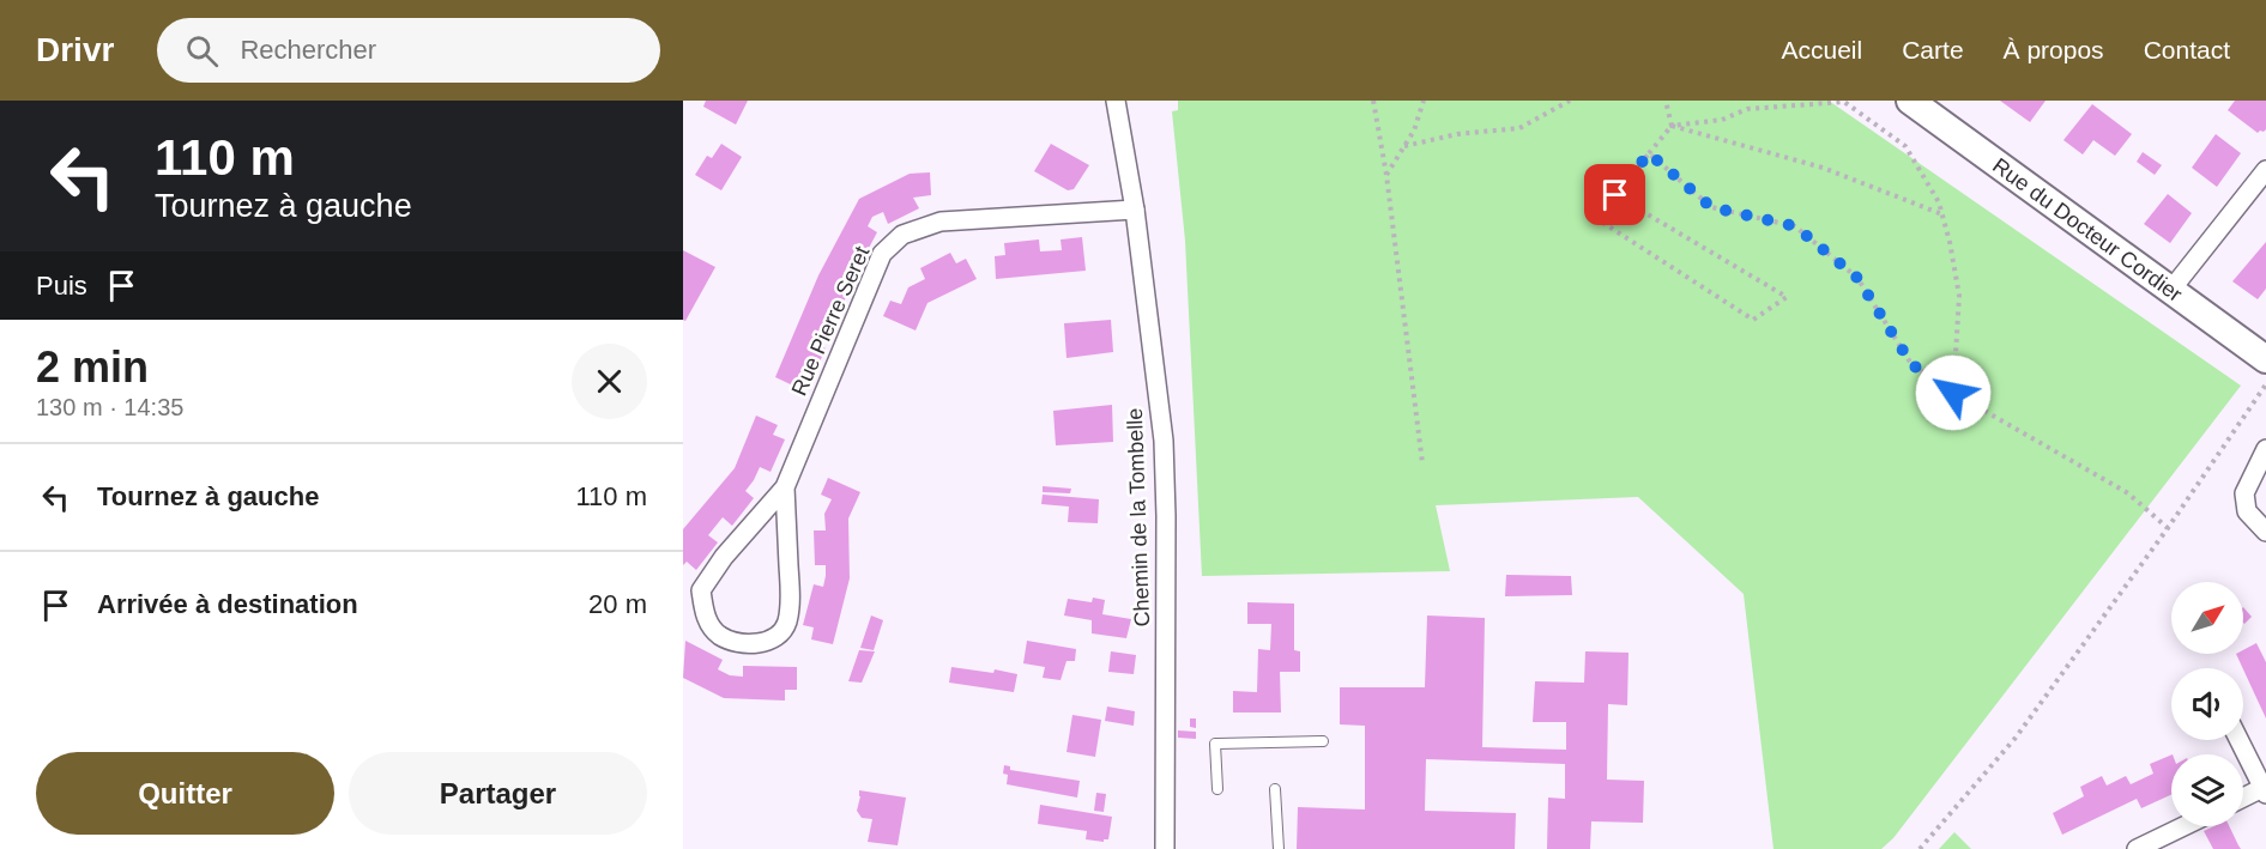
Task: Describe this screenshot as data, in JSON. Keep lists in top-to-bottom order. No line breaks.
{"streets":{"street":["Rue du Docteur Cordier","Rue Pierre Seret","Chemin de la Tombelle"]},"crossings":[["Rue Pierre Seret","Chemin de la Tombelle"]],"north":"top right","page":{"header":"Drivr","search":"Rechercher","nav":["Accueil","Carte","À propos","Contact"],"turn":["110 m","Tournez à gauche"],"then":"Puis","heading":["2 min","130 m · 14:35"],"list":[{"name":"Tournez à gauche","value":"110 m"},{"name":"Arrivée à destination","value":"20 m"}],"buttons":["Quitter","Partager"]}}
